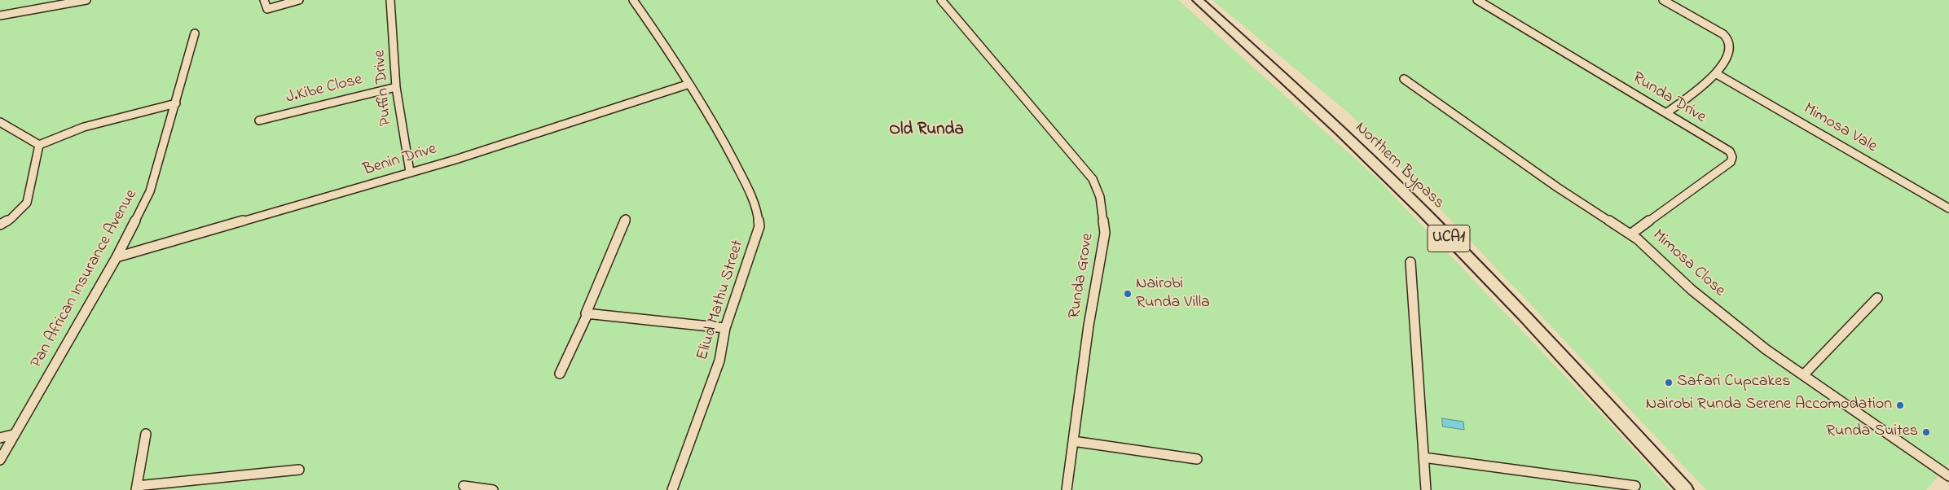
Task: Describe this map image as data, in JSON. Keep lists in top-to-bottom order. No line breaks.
{"streets":{"main road":["Northern Bypass","UCA1"],"street":["Puffin Drive","J.Kibe Close","Runda Drive","Mimosa Vale","Benin Drive","Mimosa Close","Runda Grove","Pan African Insurance Avenue","Eliud Mathu Street"]},"crossings":[["Puffin Drive","J.Kibe Close"],["Puffin Drive","Benin Drive"],["Runda Drive","Mimosa Close"],["Benin Drive","Pan African Insurance Avenue"],["Benin Drive","Eliud Mathu Street"]],"districts":["Old Runda"],"places":["Nairobi Runda Villa","Safari Cupcakes","Nairobi Runda Serene Accomodation","Runda Suites"]}
